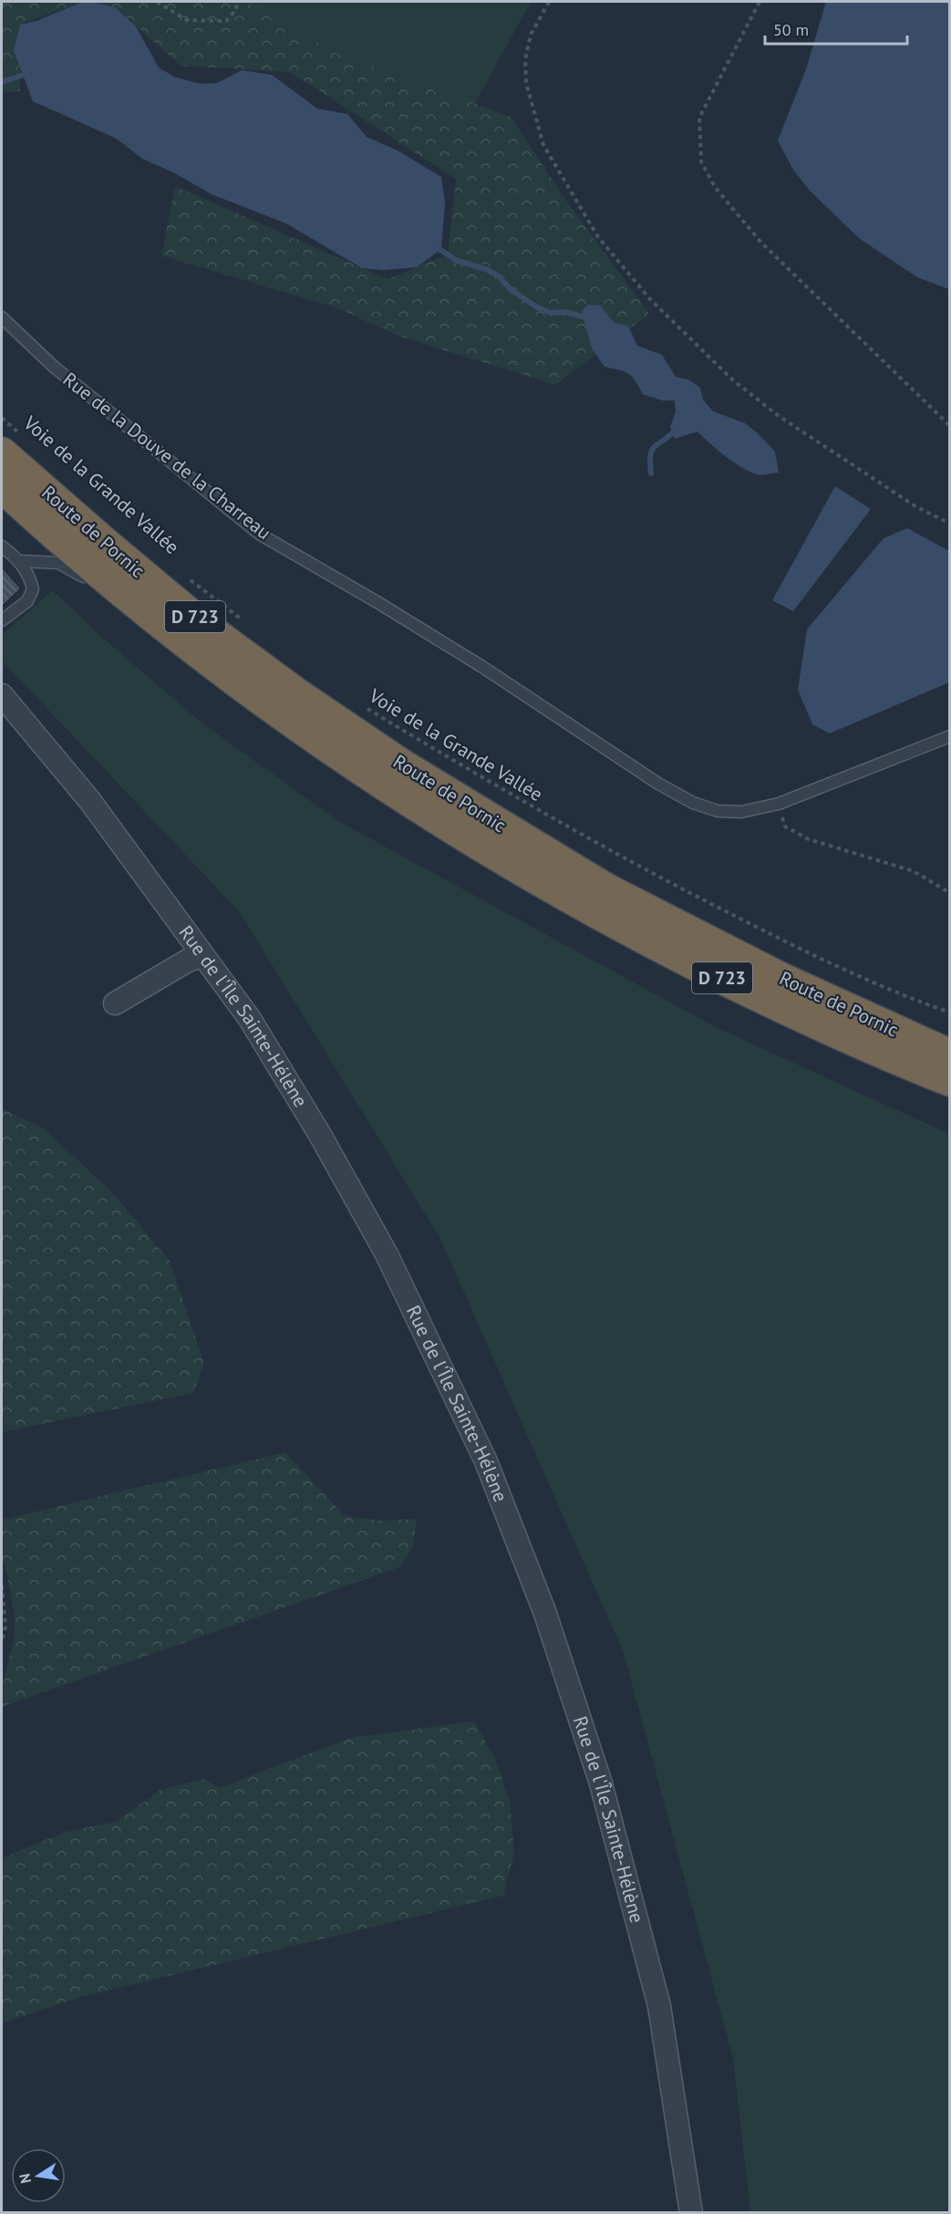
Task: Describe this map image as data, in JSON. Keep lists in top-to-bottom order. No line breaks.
{"streets":{"highway":["Route de Pornic","D 723"],"street":["Rue de l'Île Sainte-Hélène"],"lane":["Rue de la Douve de la Charreau"],"path":["Voie de la Grande Vallée"]},"crossings":[["Voie de la Grande Vallée","Route de Pornic"]],"scale_bar":"50 m","north":"left"}
